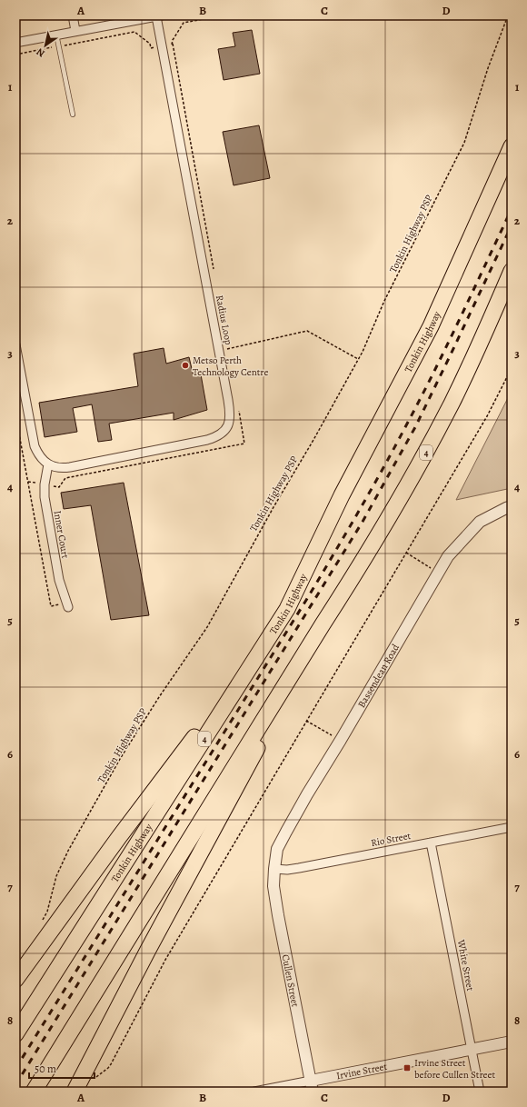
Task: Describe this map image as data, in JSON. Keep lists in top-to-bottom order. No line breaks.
{"streets":{"highway":["Tonkin Highway","4"],"street":["Radius Loop","Inner Court","Bassendean Road","Rio Street","White Street","Cullen Street","Irvine Street"],"path":["Tonkin Highway PSP"]},"crossings":[["Radius Loop","Inner Court"],["Bassendean Road","Rio Street"],["Bassendean Road","Cullen Street"],["Rio Street","White Street"],["Rio Street","Cullen Street"],["White Street","Irvine Street"],["Cullen Street","Irvine Street"]],"places":{"other":["Metso Perth Technology Centre"],"transit":["Irvine Street before Cullen Street"]},"scale_bar":"50 m","north":"bottom left","grid":{"columns":["A","B","C","D"],"rows":["1","2","3","4","5","6","7","8"]}}
